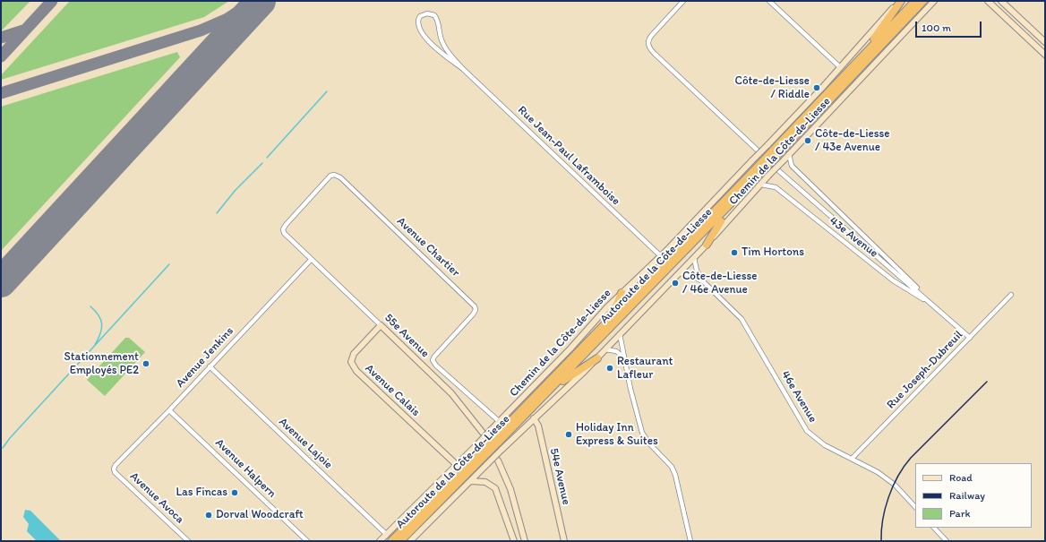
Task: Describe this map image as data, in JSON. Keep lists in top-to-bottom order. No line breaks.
{"streets":{"highway":["Autoroute de la Côte-de-Liesse"],"main road":["Chemin de la Côte-de-Liesse","55e Avenue","Avenue Calais","54e Avenue"],"street":["Rue Jean-Paul Laframboise","43e Avenue","Avenue Chartier","Avenue Jenkins","Rue Joseph-Dubreuil","46e Avenue","Avenue Lajoie","Avenue Halpern","Avenue Avoca"]},"crossings":[["Chemin de la Côte-de-Liesse","Rue Jean-Paul Laframboise"],["Chemin de la Côte-de-Liesse","43e Avenue"],["Chemin de la Côte-de-Liesse","Avenue Chartier"],["Chemin de la Côte-de-Liesse","Autoroute de la Côte-de-Liesse"],["Chemin de la Côte-de-Liesse","Avenue Calais"],["Chemin de la Côte-de-Liesse","46e Avenue"],["Chemin de la Côte-de-Liesse","Avenue Lajoie"],["Chemin de la Côte-de-Liesse","54e Avenue"],["43e Avenue","Rue Joseph-Dubreuil"],["Avenue Chartier","55e Avenue"],["Avenue Chartier","Avenue Jenkins"],["55e Avenue","Avenue Jenkins"],["55e Avenue","Avenue Calais"],["Avenue Jenkins","Avenue Lajoie"],["Avenue Jenkins","Avenue Halpern"],["Avenue Jenkins","Avenue Avoca"],["Rue Joseph-Dubreuil","46e Avenue"]],"places":["Côte-de-Liesse / Riddle","Côte-de-Liesse / 43e Avenue","Tim Hortons","Côte-de-Liesse / 46e Avenue","Stationnement Employés PE2","Restaurant Lafleur","Holiday Inn Express & Suites","Las Fincas","Dorval Woodcraft"],"legend":["Road","Railway","Park"],"scale_bar":"100 m"}
